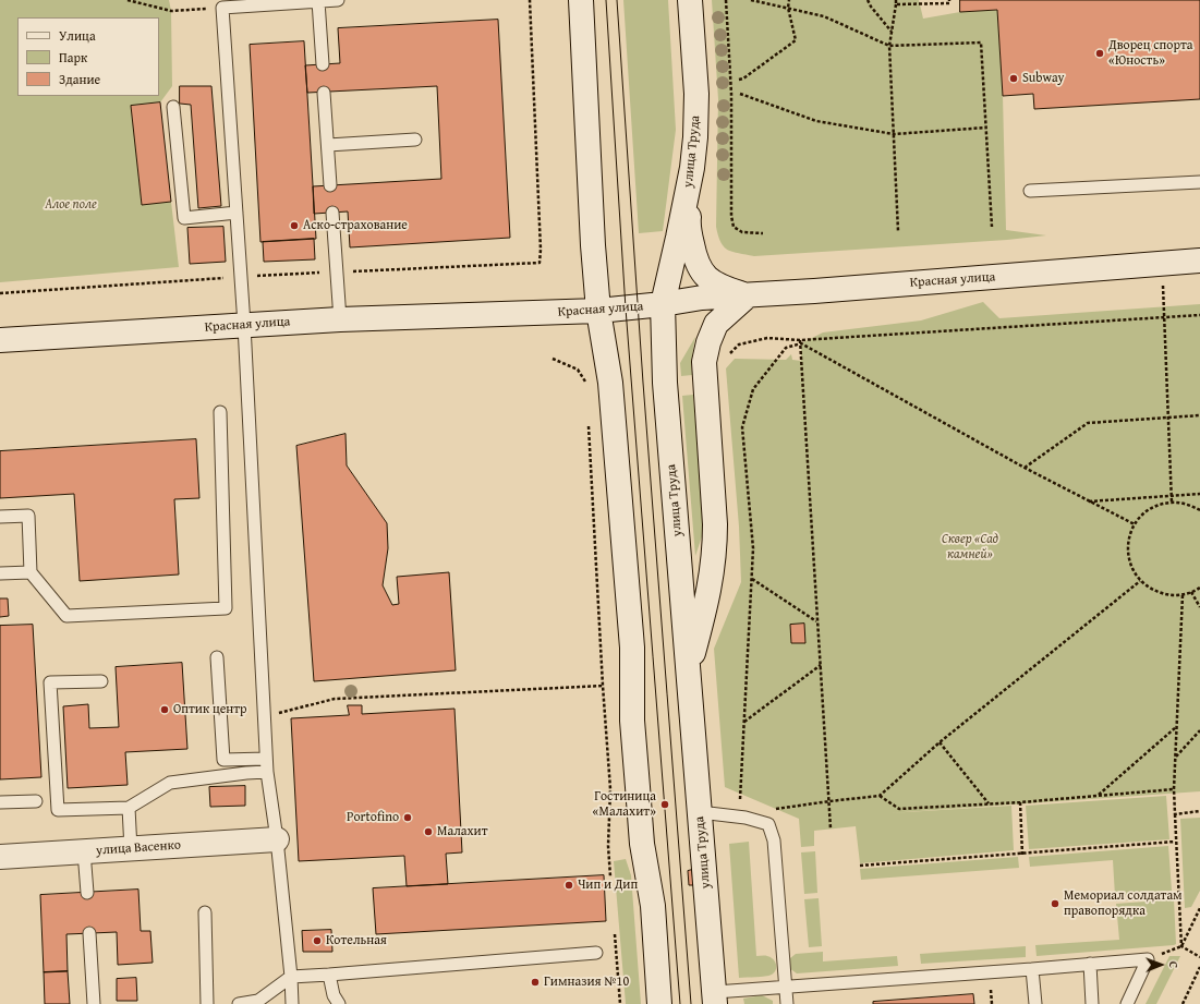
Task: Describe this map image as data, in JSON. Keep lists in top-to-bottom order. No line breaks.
{"streets":{"main road":["улица Труда","Красная улица","улица Васенко"]},"crossings":[["улица Труда","Красная улица"]],"parks":["Алое поле","Сквер «Сад камней»"],"places":["Дворец спорта «Юность»","Subway","Аско-страхование","Оптик центр","Гостиница «Малахит»","Portofino","Малахит","Чип и Дип","Мемориал солдатам правопорядка","Котельная","Гимназия №10"],"legend":["Улица","Парк","Здание"],"north":"right"}
